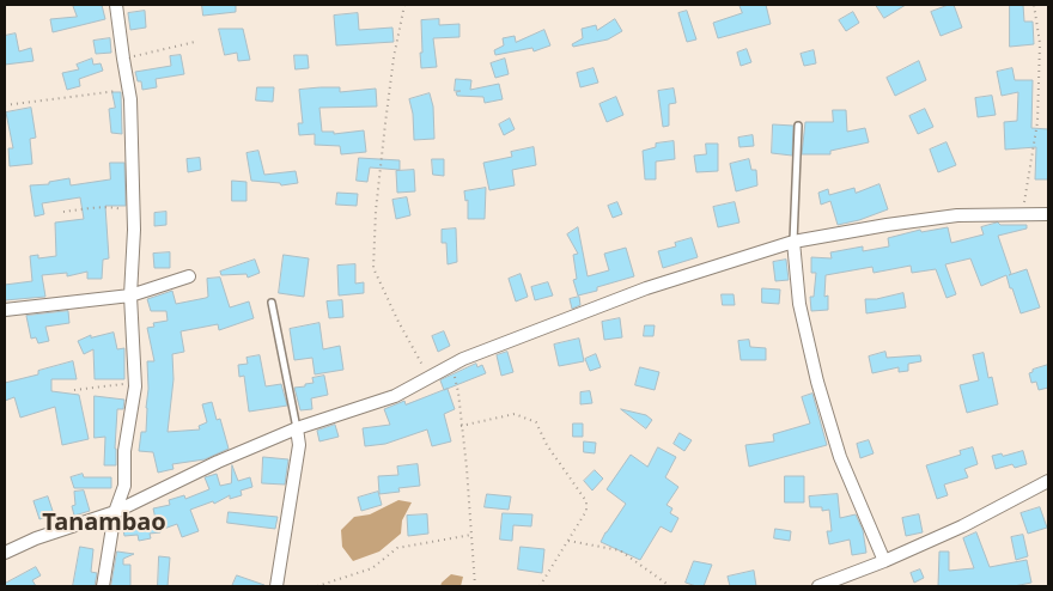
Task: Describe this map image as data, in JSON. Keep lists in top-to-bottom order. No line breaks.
{"districts":["Tanambao"]}
